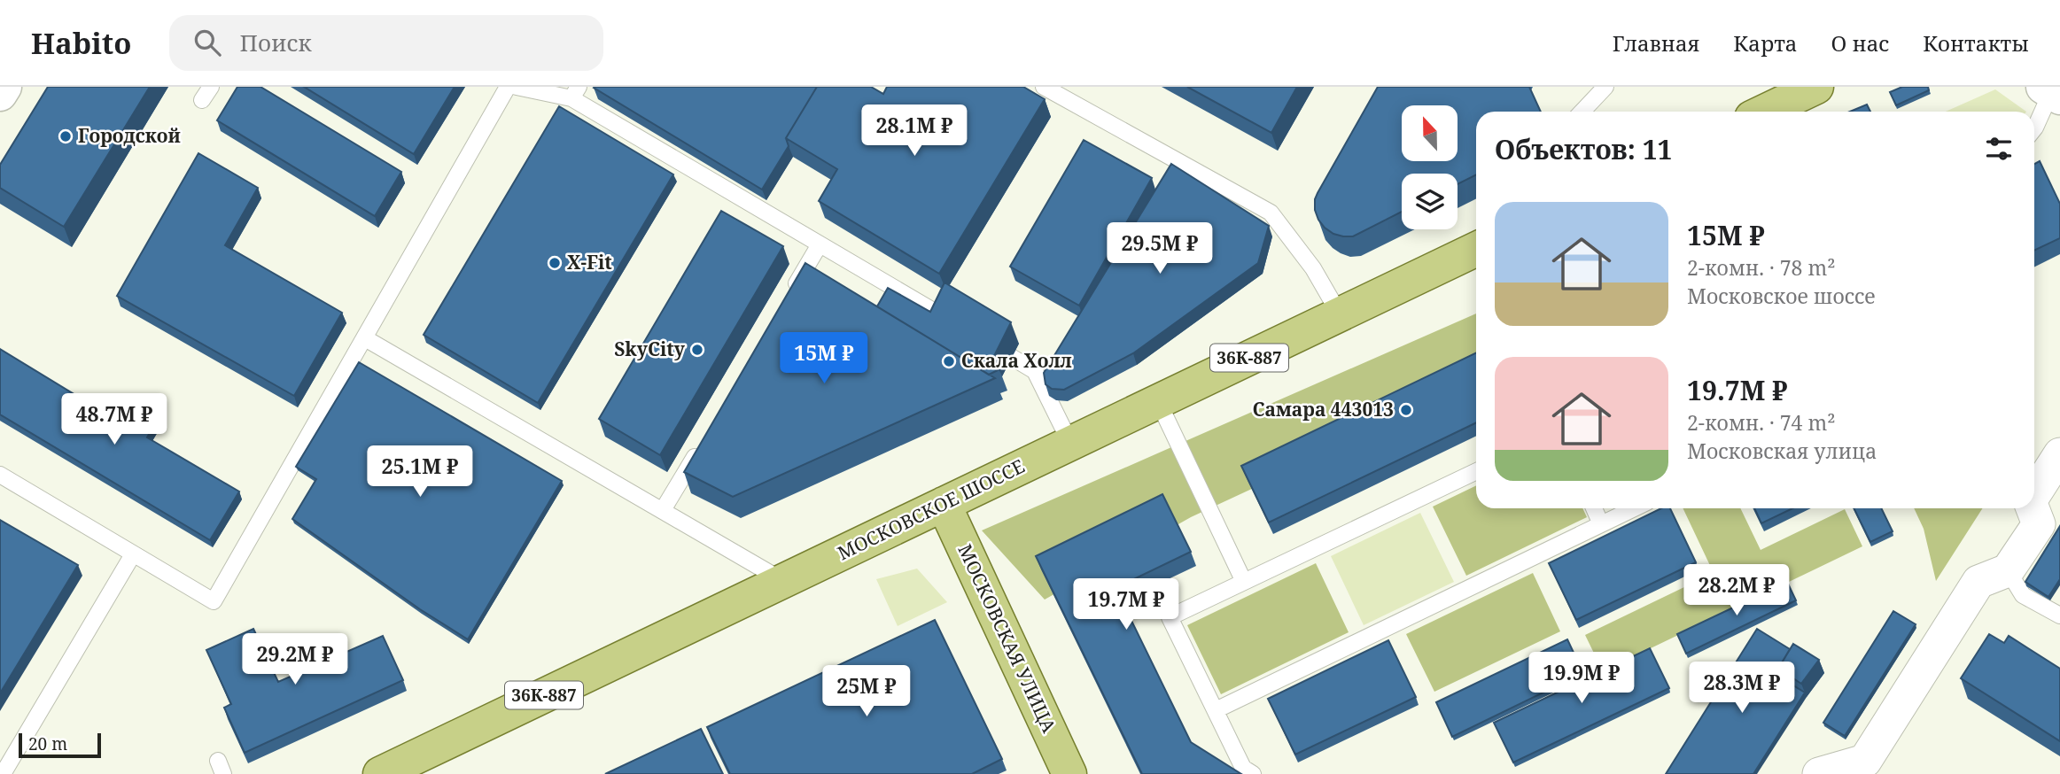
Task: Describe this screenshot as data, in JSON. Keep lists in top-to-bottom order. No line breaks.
{"streets":{"main road":["36К-887","МОСКОВСКОЕ ШОССЕ","МОСКОВСКАЯ УЛИЦА"]},"crossings":[["МОСКОВСКОЕ ШОССЕ","МОСКОВСКАЯ УЛИЦА"]],"places":["Городской","X-Fit","SkyCity","Скала Холл","Самара 443013"],"scale_bar":"20 m","north":"top","page":{"header":"Habito","search":"Поиск","nav":["Главная","Карта","О нас","Контакты"],"price":["28.1M ₽","29.5M ₽","15M ₽","48.7M ₽","25.1M ₽","28.2M ₽","19.7M ₽","29.2M ₽","19.9M ₽","28.3M ₽","25M ₽"],"heading":"Объектов: 11","list":[{"name":"15M ₽","note":"2-комн. · 78 m² · Московское шоссе"},{"name":"19.7M ₽","note":"2-комн. · 74 m² · Московская улица"}],"scale":"20 m"}}
